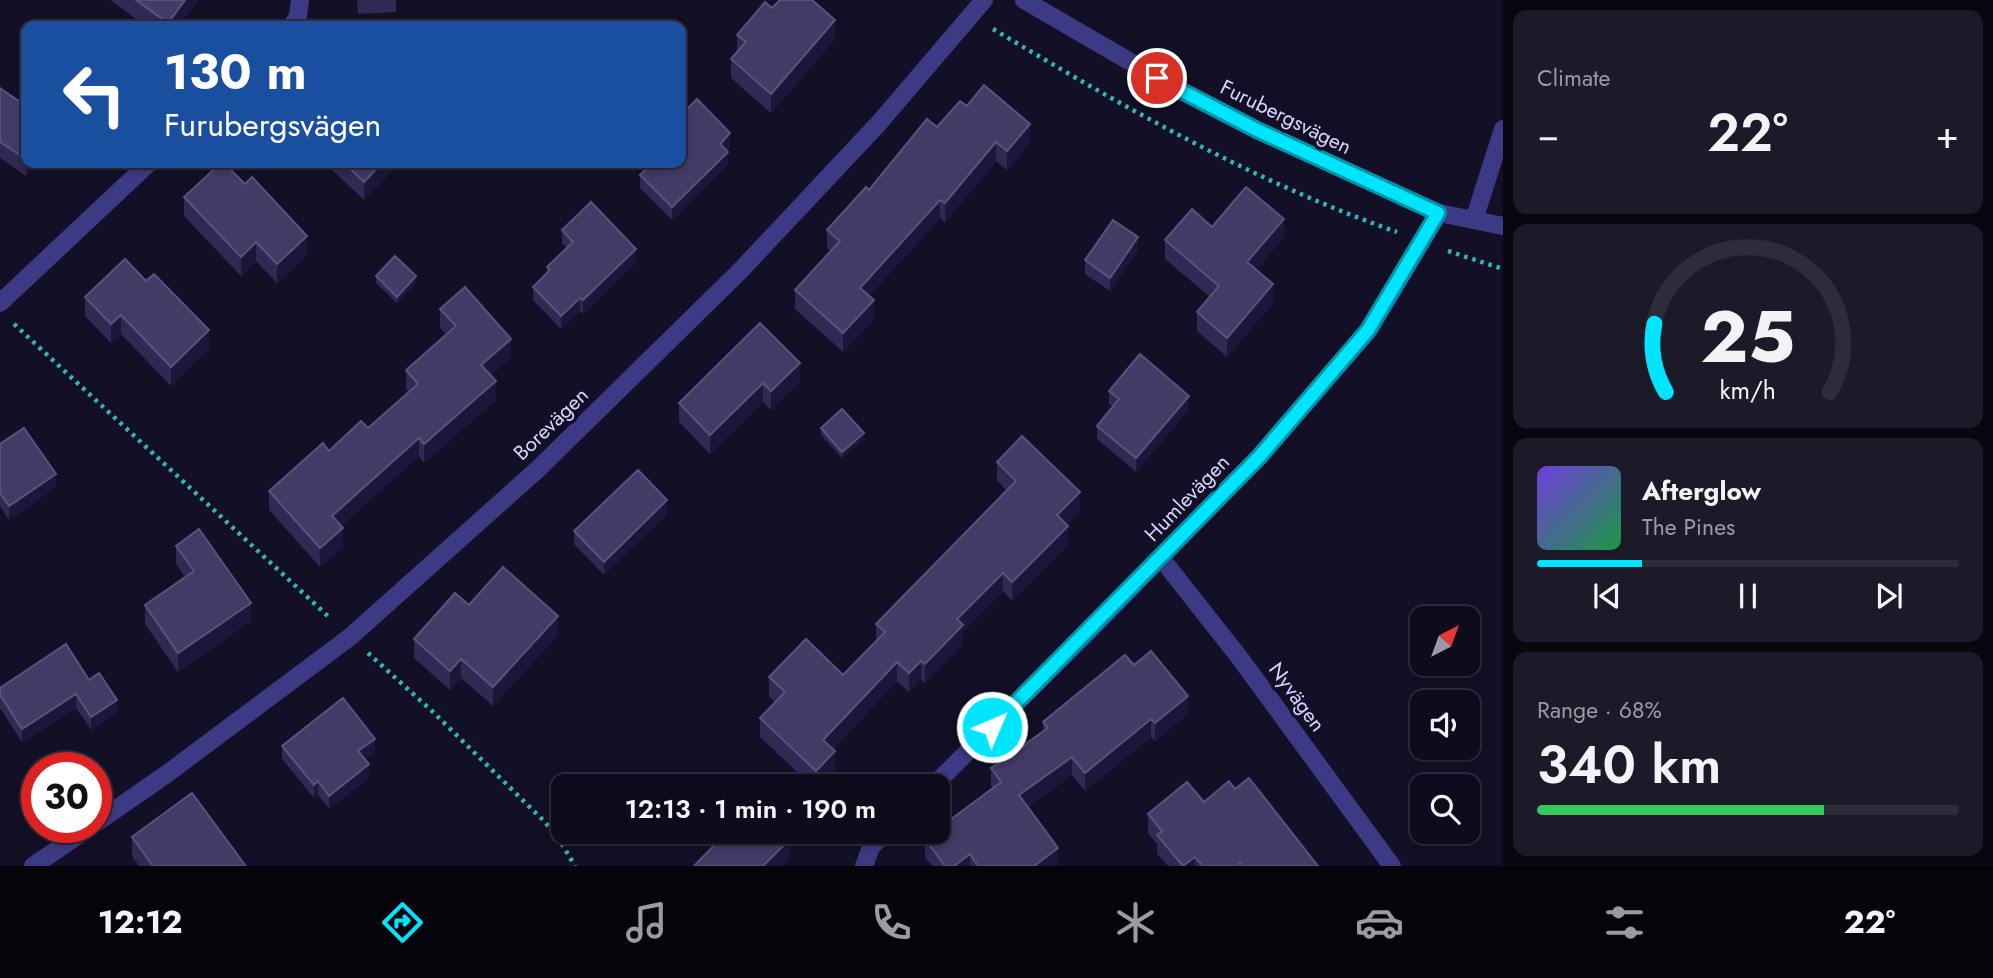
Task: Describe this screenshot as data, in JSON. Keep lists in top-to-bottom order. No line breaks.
{"streets":{"street":["Furubergsvägen","Borevägen","Humlevägen","Nyvägen"]},"crossings":[["Furubergsvägen","Humlevägen"],["Humlevägen","Nyvägen"]],"north":"top right","page":{"tile":["Climate",["Range · 68%","340 km"]],"turn":["130 m","Furubergsvägen"],"heat":["−","22°","+"],"song":["Afterglow","The Pines"],"limit":"30","trip":"12:13 · 1 min · 190 m","tabs":["12:12","22°"],"gauge":["25","km/h"]}}
